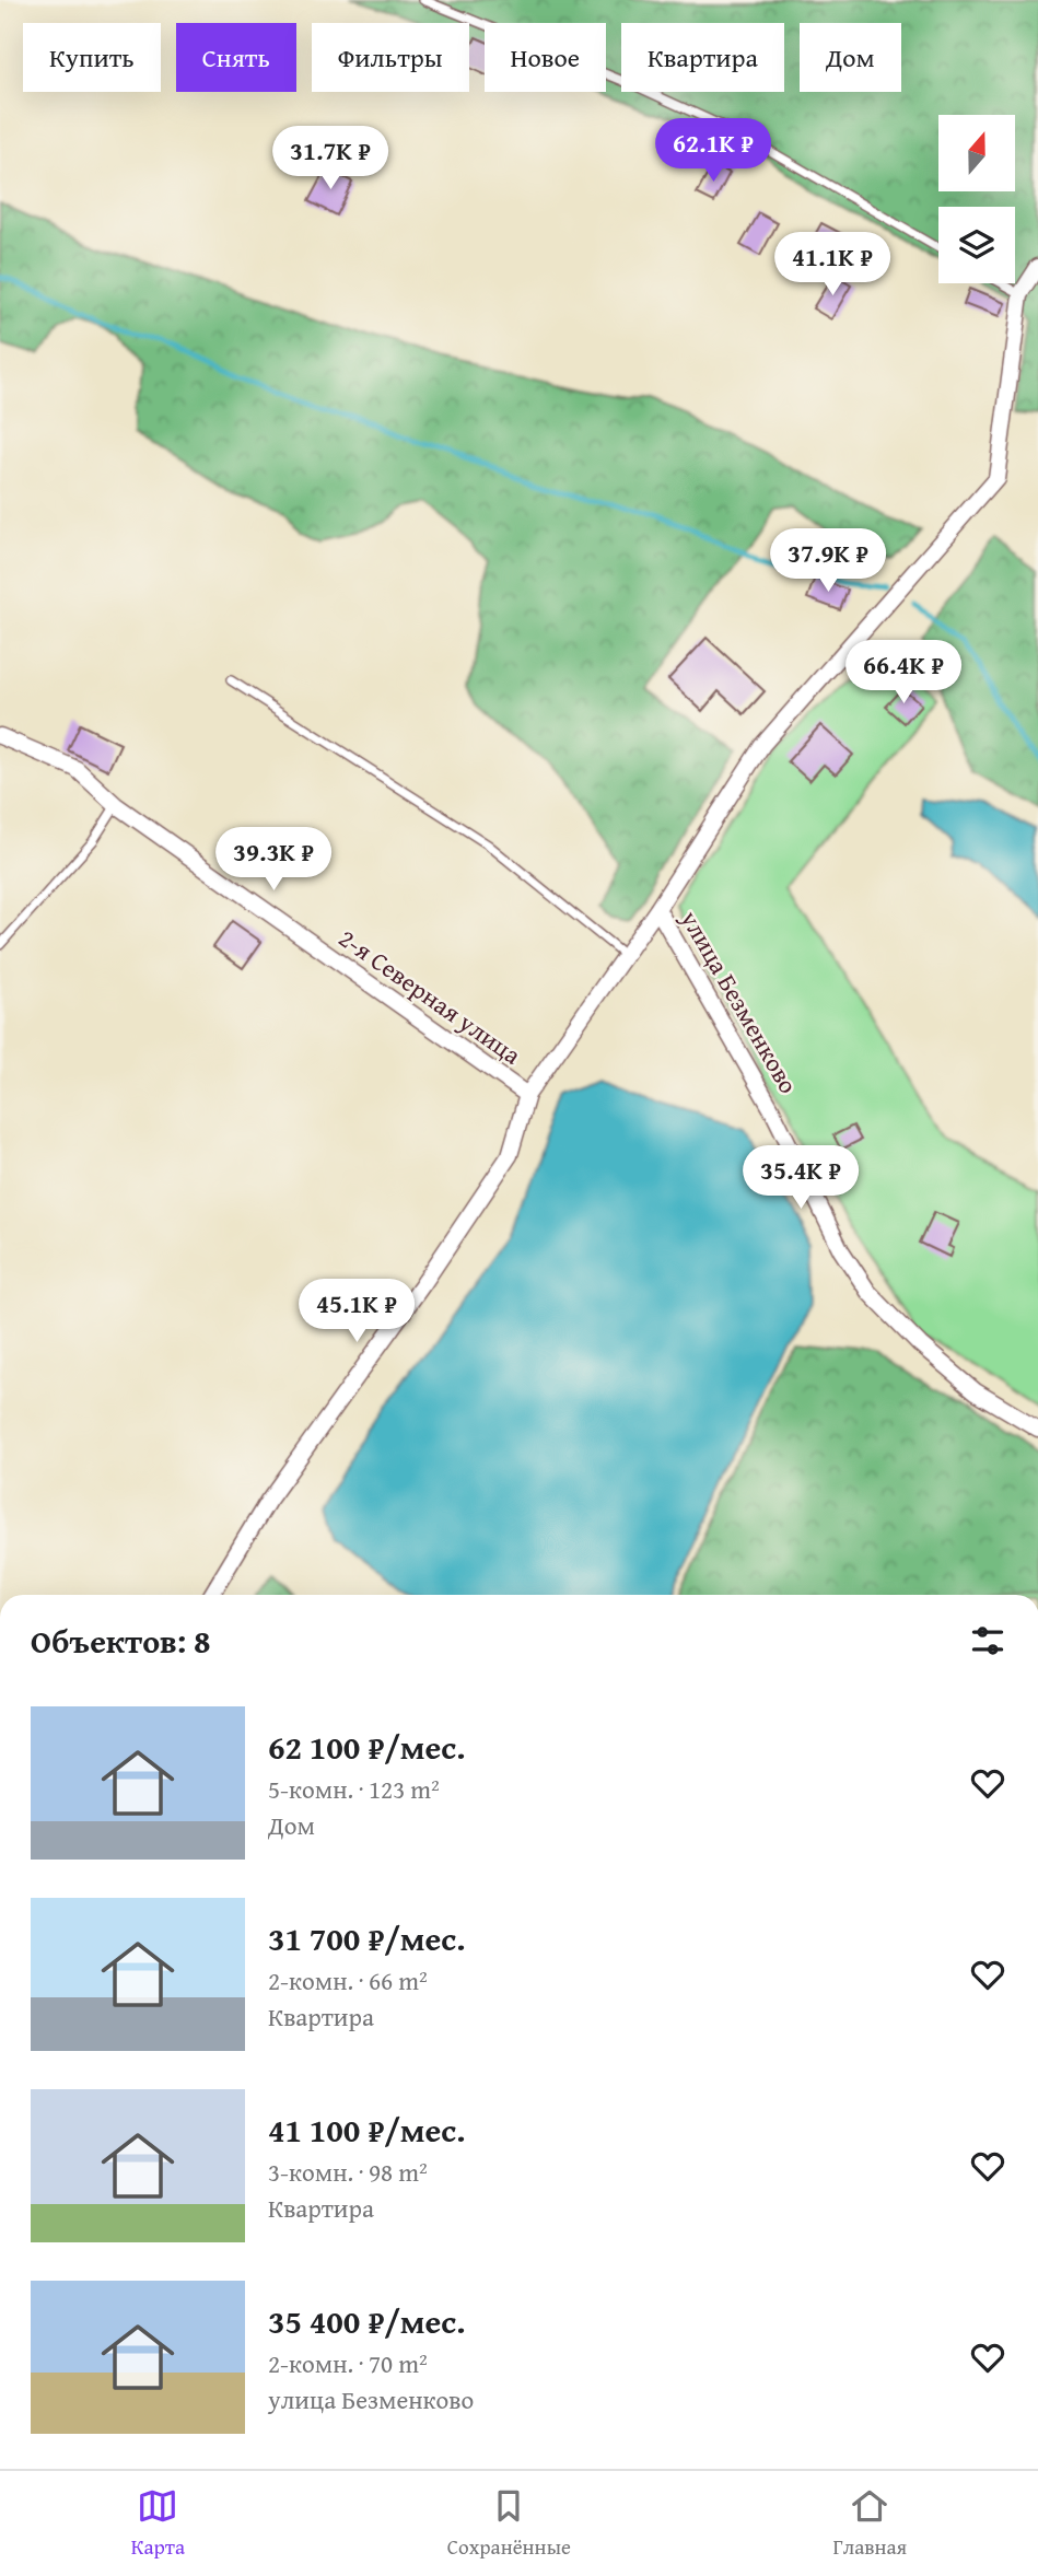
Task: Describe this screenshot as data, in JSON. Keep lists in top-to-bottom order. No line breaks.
{"streets":{"street":["2-я Северная улица","улица Безменково"]},"north":"top","page":{"chip":["Купить","Снять","Фильтры","Новое","Квартира","Дом"],"price":["62.1K ₽","31.7K ₽","41.1K ₽","37.9K ₽","66.4K ₽","39.3K ₽","35.4K ₽","45.1K ₽"],"heading":"Объектов: 8","list":[{"name":"62 100 ₽/мес.","note":"5-комн. · 123 m² · Дом"},{"name":"31 700 ₽/мес.","note":"2-комн. · 66 m² · Квартира"},{"name":"41 100 ₽/мес.","note":"3-комн. · 98 m² · Квартира"},{"name":"35 400 ₽/мес.","note":"2-комн. · 70 m² · улица Безменково"}],"tabs":["Карта","Сохранённые","Главная"]}}
